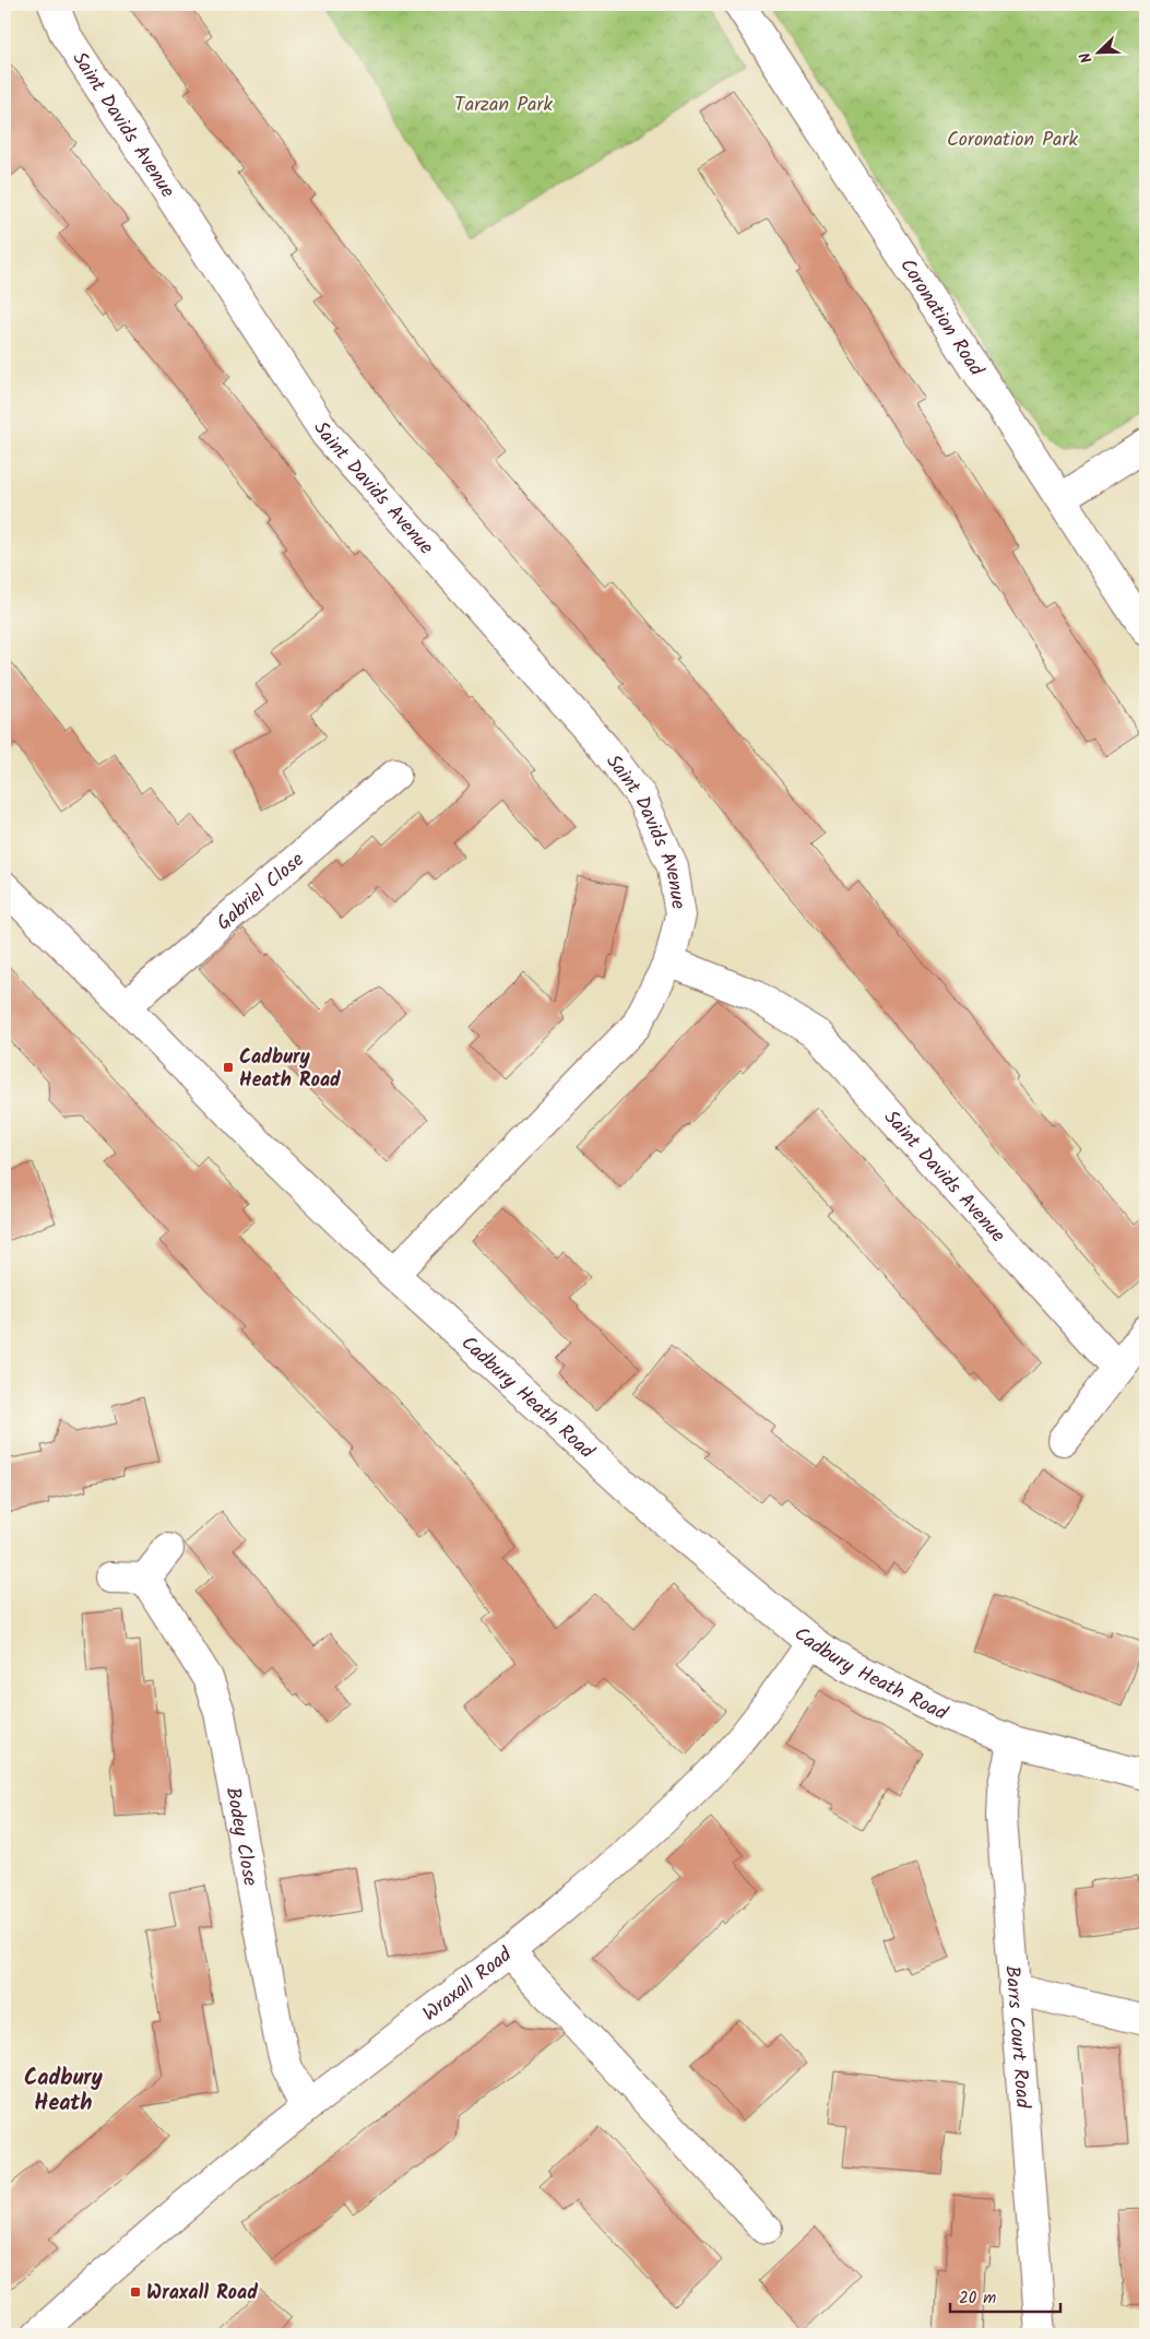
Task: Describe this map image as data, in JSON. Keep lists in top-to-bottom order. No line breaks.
{"streets":{"street":["Saint Davids Avenue","Coronation Road","Gabriel Close","Cadbury Heath Road","Bodey Close","Wraxall Road","Barrs Court Road"]},"crossings":[["Saint Davids Avenue","Cadbury Heath Road"],["Gabriel Close","Cadbury Heath Road"],["Cadbury Heath Road","Wraxall Road"],["Cadbury Heath Road","Barrs Court Road"],["Bodey Close","Wraxall Road"]],"districts":["Cadbury Heath"],"parks":["Tarzan Park","Coronation Park"],"places":{"transit":["Cadbury Heath Road","Wraxall Road"]},"scale_bar":"20 m","north":"bottom left"}
